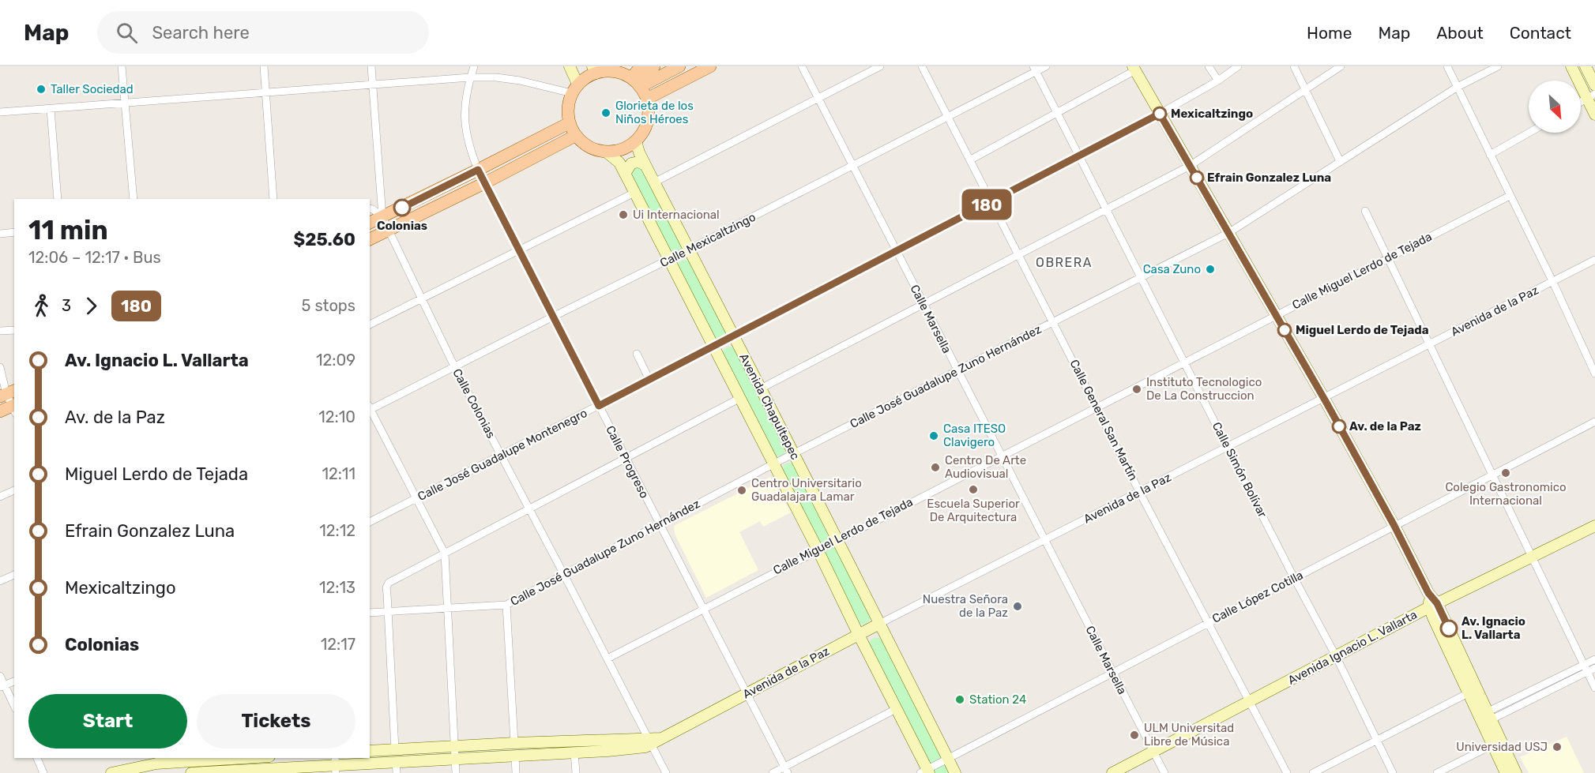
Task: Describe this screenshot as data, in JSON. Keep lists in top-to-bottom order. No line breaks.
{"streets":{"street":["Calle Mexicaltzingo","Calle Miguel Lerdo de Tejada","Avenida de la Paz","Calle Marsella","Calle José Guadalupe Zuno Hernández","Calle Colonias","Avenida Chapultepec","Calle General San Martín","Calle José Guadalupe Montenegro","Calle Progreso","Calle Simón Bolívar","Calle López Cotilla","Avenida Ignacio L. Vallarta"]},"crossings":[["Calle Mexicaltzingo","Calle Marsella"],["Calle Mexicaltzingo","Calle Colonias"],["Calle Mexicaltzingo","Avenida Chapultepec"],["Calle Mexicaltzingo","Calle General San Martín"],["Calle Mexicaltzingo","Calle Progreso"],["Calle Mexicaltzingo","Calle Simón Bolívar"],["Calle Miguel Lerdo de Tejada","Calle Marsella"],["Calle Miguel Lerdo de Tejada","Calle Colonias"],["Calle Miguel Lerdo de Tejada","Avenida Chapultepec"],["Calle Miguel Lerdo de Tejada","Calle General San Martín"],["Calle Miguel Lerdo de Tejada","Calle Progreso"],["Calle Miguel Lerdo de Tejada","Calle Simón Bolívar"],["Avenida de la Paz","Calle Marsella"],["Avenida de la Paz","Calle Colonias"],["Avenida de la Paz","Avenida Chapultepec"],["Avenida de la Paz","Calle General San Martín"],["Avenida de la Paz","Calle Progreso"],["Avenida de la Paz","Calle Simón Bolívar"],["Calle Marsella","Calle José Guadalupe Zuno Hernández"],["Calle Marsella","Calle José Guadalupe Montenegro"],["Calle Marsella","Calle López Cotilla"],["Calle Marsella","Avenida Ignacio L. Vallarta"],["Calle José Guadalupe Zuno Hernández","Calle Colonias"],["Calle José Guadalupe Zuno Hernández","Avenida Chapultepec"],["Calle José Guadalupe Zuno Hernández","Calle General San Martín"],["Calle José Guadalupe Zuno Hernández","Calle Progreso"],["Calle José Guadalupe Zuno Hernández","Calle Simón Bolívar"],["Calle Colonias","Calle José Guadalupe Montenegro"],["Avenida Chapultepec","Calle José Guadalupe Montenegro"],["Avenida Chapultepec","Calle López Cotilla"],["Calle General San Martín","Calle José Guadalupe Montenegro"],["Calle General San Martín","Calle López Cotilla"],["Calle General San Martín","Avenida Ignacio L. Vallarta"],["Calle José Guadalupe Montenegro","Calle Progreso"],["Calle José Guadalupe Montenegro","Calle Simón Bolívar"],["Calle Simón Bolívar","Calle López Cotilla"],["Calle Simón Bolívar","Avenida Ignacio L. Vallarta"]],"districts":["OBRERA"],"places":["Taller Sociedad","Glorieta de los Niños Héroes","Mexicaltzingo","Efrain Gonzalez Luna","Colonias","Ui Internacional","Casa Zuno","Miguel Lerdo de Tejada","Instituto Tecnologico De La Construccion","Av. de la Paz","Casa ITESO Clavigero","Centro De Arte Audiovisual","Colegio Gastronomico Internacional","Escuela Superior De Arquitectura","Centro Universitario Guadalajara Lamar","Nuestra Señora de la Paz","Av. Ignacio L. Vallarta","Station 24","ULM Universitad Libre de Música","Universidad USJ"],"lines":["bus line 180"],"north":"bottom right","page":{"header":"Map","search":"Search here","nav":["Home","Map","About","Contact"],"on_map":"180","heading":["11 min","12:06 – 12:17 · Bus","$25.60"],"legs":["3","180","5 stops"],"list":[{"name":"Av. Ignacio L. Vallarta","value":"12:09"},{"name":"Av. de la Paz","value":"12:10"},{"name":"Miguel Lerdo de Tejada","value":"12:11"},{"name":"Efrain Gonzalez Luna","value":"12:12"},{"name":"Mexicaltzingo","value":"12:13"},{"name":"Colonias","value":"12:17"}],"buttons":["Start","Tickets"]}}
